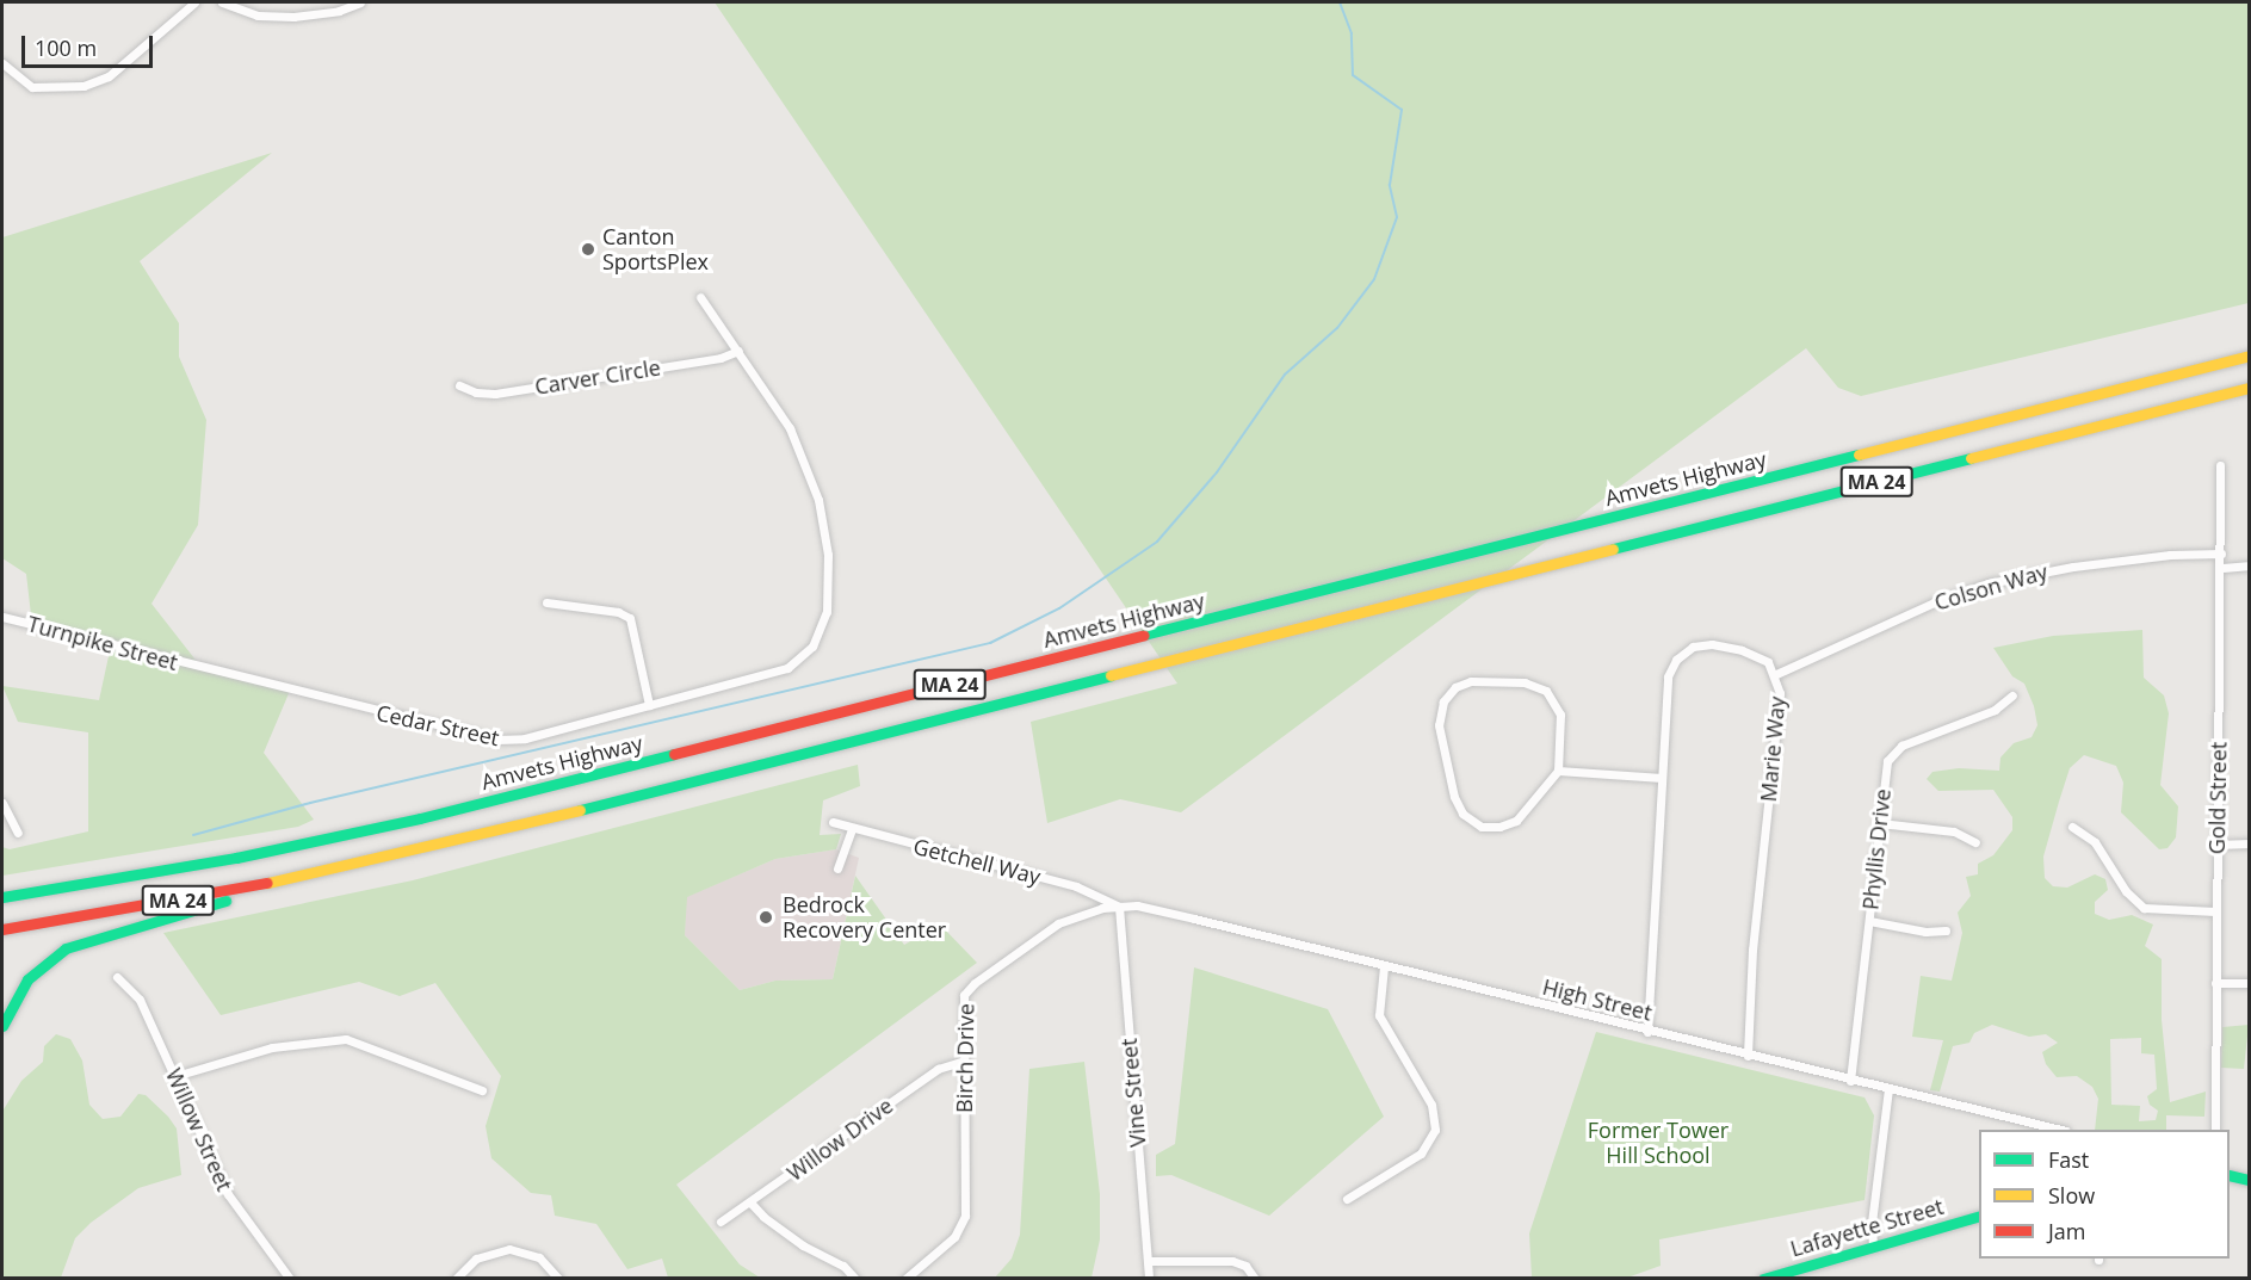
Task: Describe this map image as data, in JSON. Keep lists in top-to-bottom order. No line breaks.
{"streets":{"main road":["Amvets Highway","MA 24","Lafayette Street"],"street":["Carver Circle","Colson Way","Turnpike Street","Cedar Street","Marie Way","Gold Street","Phyllis Drive","Getchell Way","High Street","Birch Drive","Vine Street","Willow Street","Willow Drive"]},"crossings":[["Carver Circle","Cedar Street"],["Colson Way","Marie Way"],["Colson Way","Gold Street"],["Turnpike Street","Cedar Street"],["Marie Way","High Street"],["Phyllis Drive","High Street"],["Getchell Way","High Street"],["Getchell Way","Birch Drive"],["Getchell Way","Vine Street"],["High Street","Birch Drive"],["High Street","Vine Street"],["Birch Drive","Vine Street"],["Birch Drive","Willow Drive"]],"parks":["Former Tower Hill School"],"places":["Canton SportsPlex","Bedrock Recovery Center"],"legend":["Fast","Slow","Jam"],"scale_bar":"100 m"}
